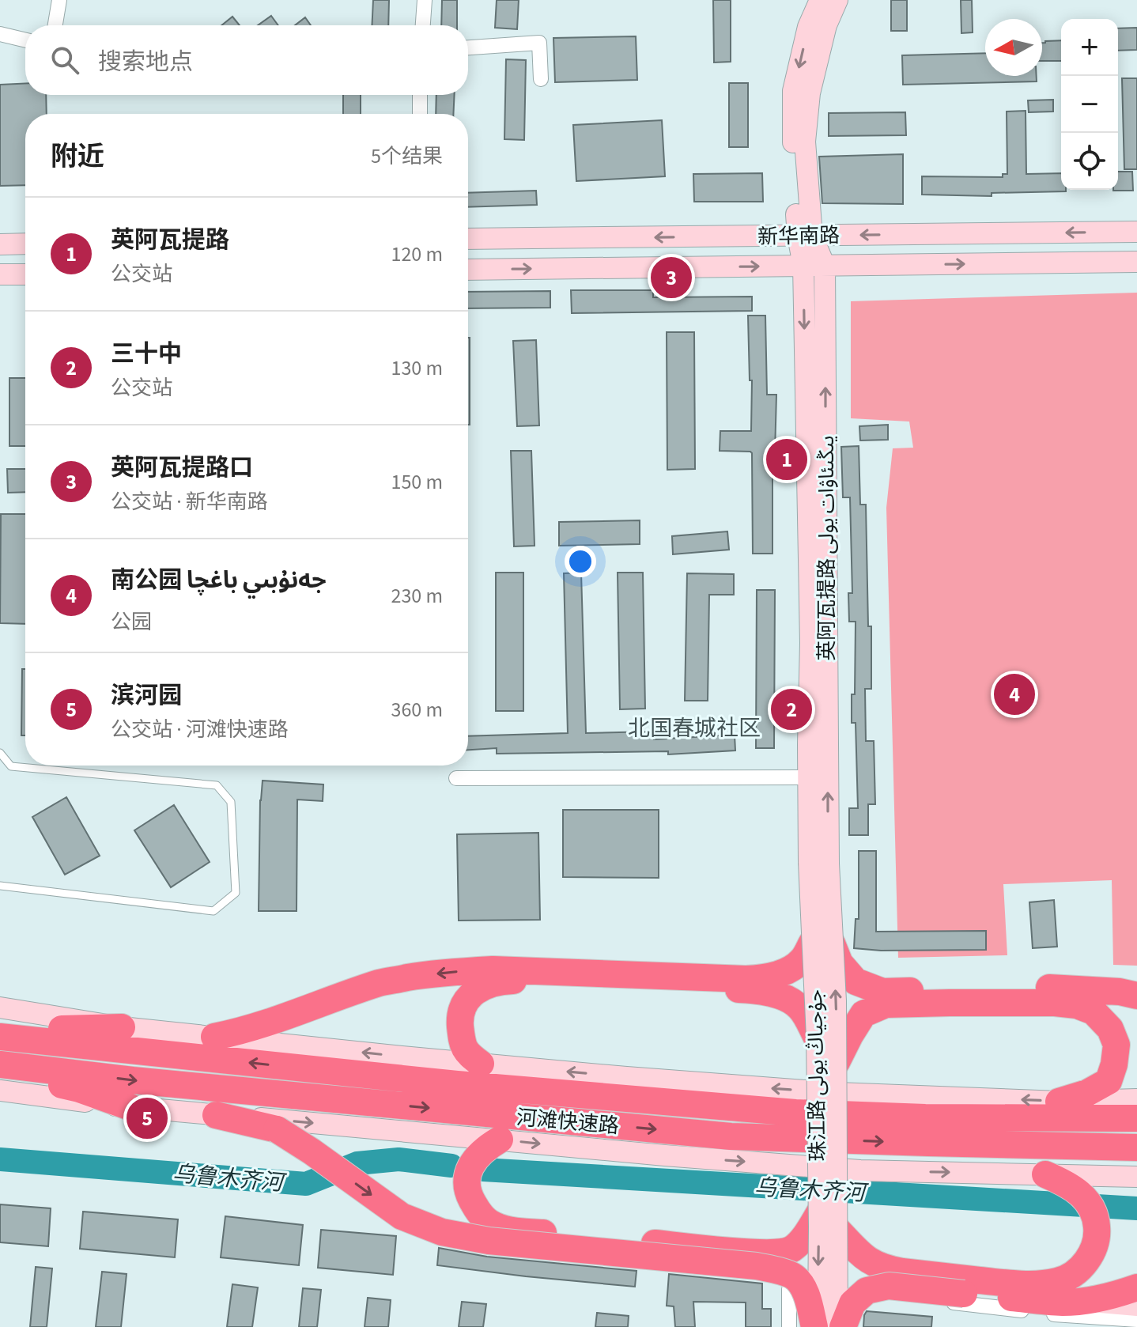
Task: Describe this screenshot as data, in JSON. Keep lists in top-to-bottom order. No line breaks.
{"streets":{"highway":["河滩快速路"],"street":["新华南路","英阿瓦提路 يىڭىئاۋات يولى","珠江路 جۇجياڭ يولى"]},"crossings":[["新华南路","英阿瓦提路 يىڭىئاۋات يولى"],["英阿瓦提路 يىڭىئاۋات يولى","珠江路 جۇجياڭ يولى"]],"districts":["北国春城社区"],"water":["乌鲁木齐河"],"north":"left","page":{"map_buttons":["+","−"],"search":"搜索地点","heading":["附近","5个结果"],"list":[{"mark":"1","name":"英阿瓦提路","note":"公交站","value":"120 m"},{"mark":"2","name":"三十中","note":"公交站","value":"130 m"},{"mark":"3","name":"英阿瓦提路口","note":"公交站 · 新华南路","value":"150 m"},{"mark":"4","name":"南公园 جەنۇبىي باغچا","note":"公园","value":"230 m"},{"mark":"5","name":"滨河园","note":"公交站 · 河滩快速路","value":"360 m"}],"pins":["3","1","4","2","5"]}}
